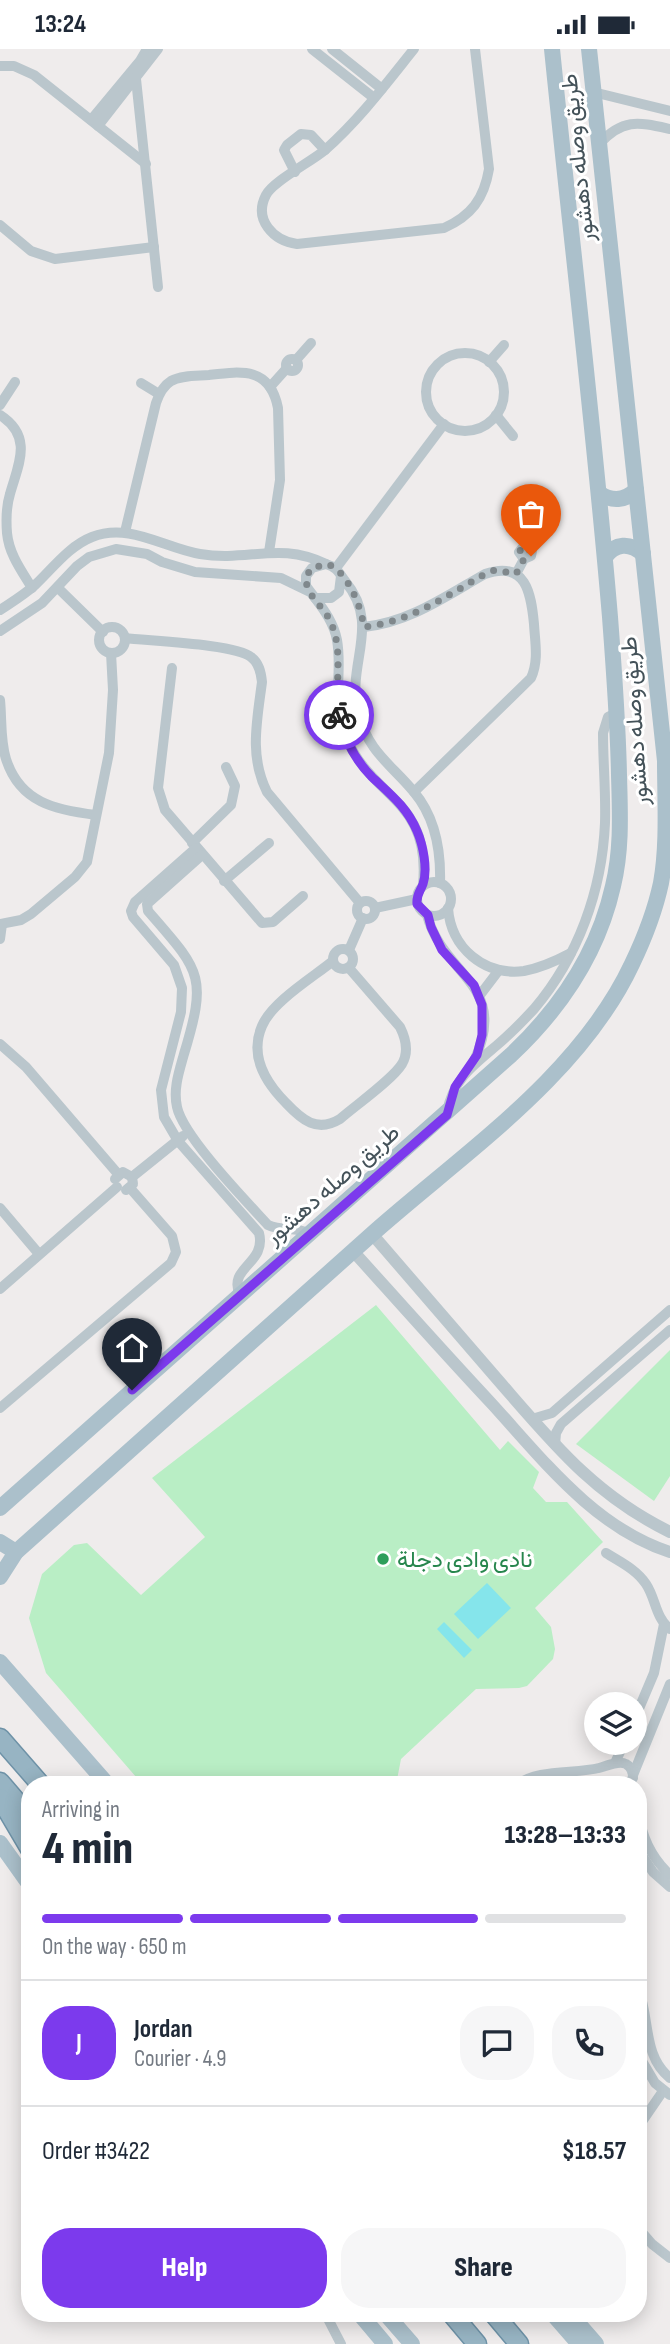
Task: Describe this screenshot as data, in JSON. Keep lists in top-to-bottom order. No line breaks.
{"streets":{"main road":["طريق وصله دهشور"]},"places":["نادى وادى دجلة"],"page":{"status":"13:24","heading":["4 min","Arriving in","13:28–13:33"],"panel":["Jordan","Courier · 4.9","Order #3422","$18.57"],"bar":"On the way · 650 m","round":"J","buttons":["Help","Share"]}}
